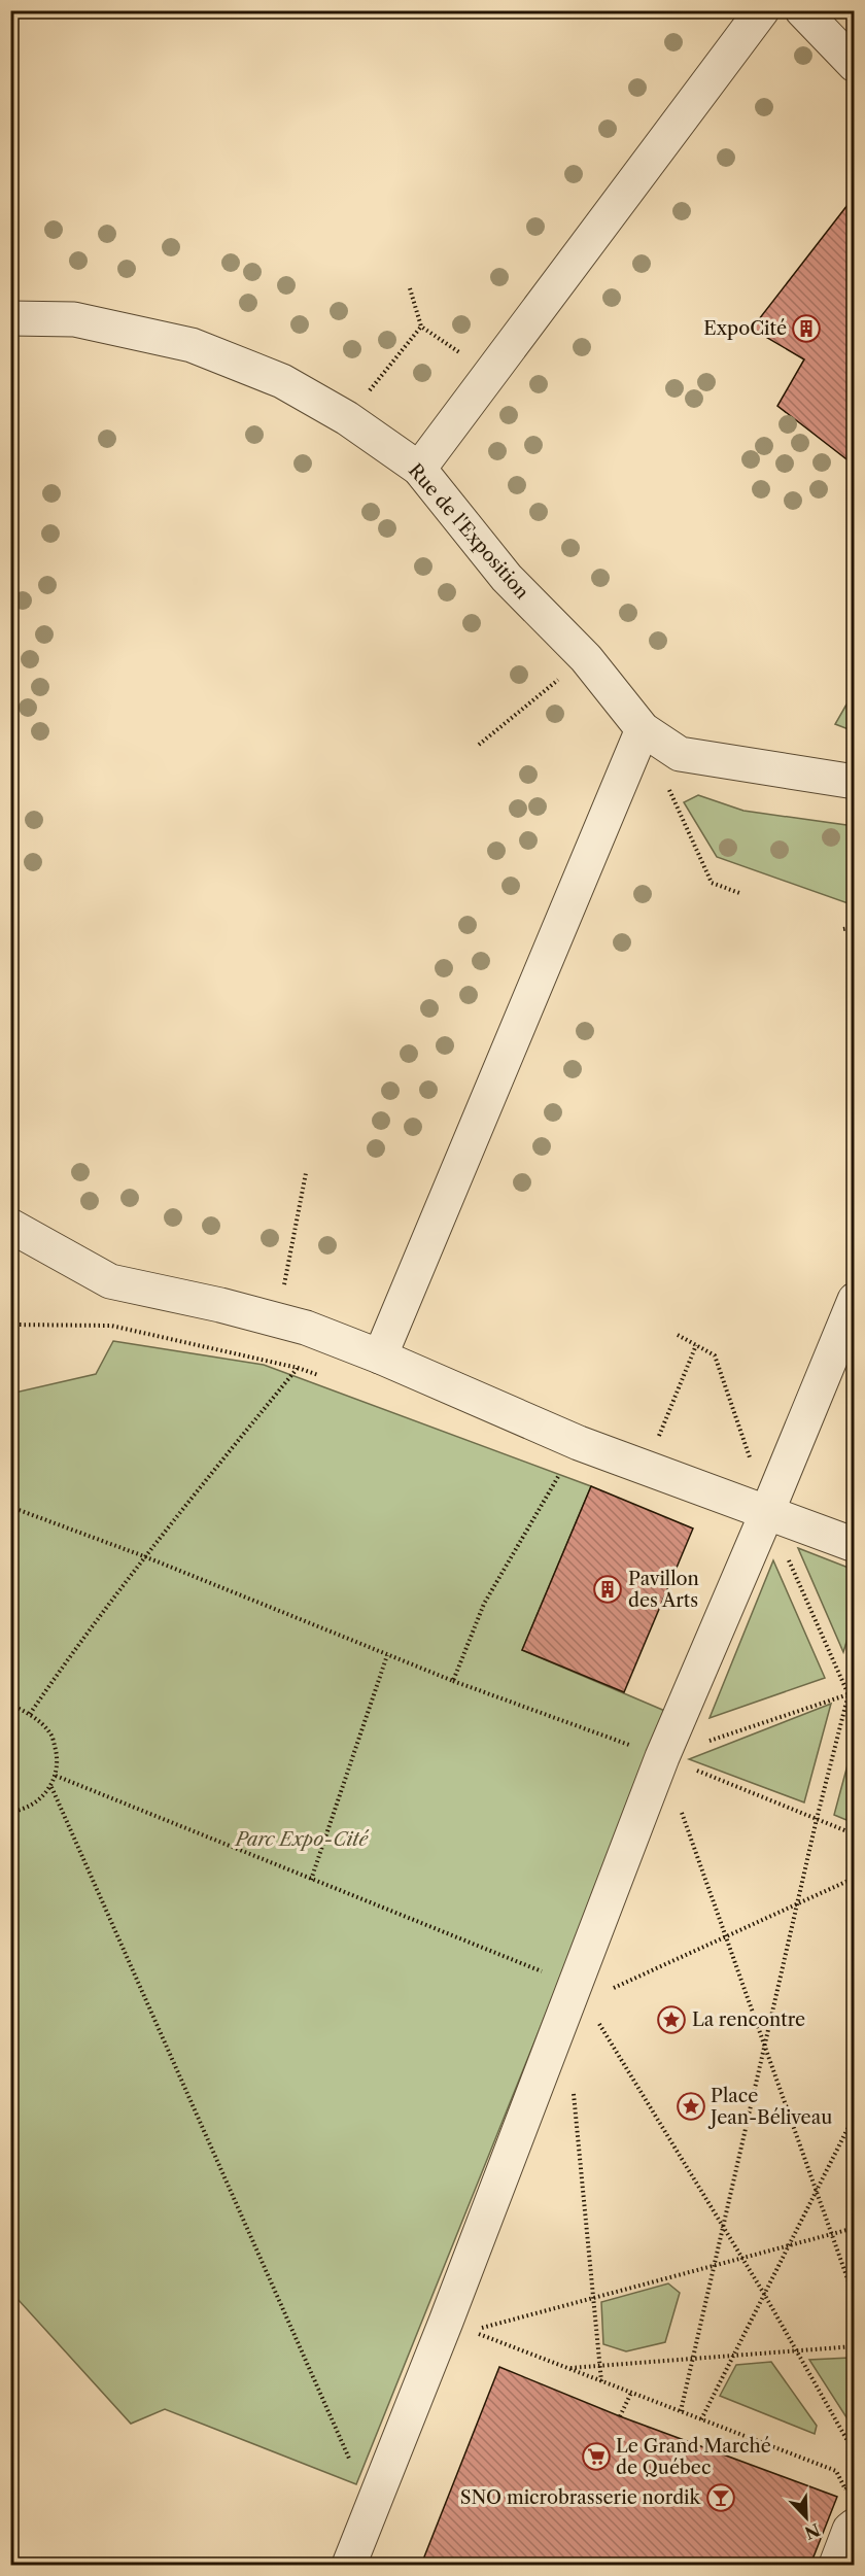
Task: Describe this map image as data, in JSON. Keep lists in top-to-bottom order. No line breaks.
{"streets":{"street":["Rue de l'Exposition"]},"parks":["Parc Expo-Cité"],"places":{"building":["ExpoCité","Pavillon des Arts"],"place":["La rencontre","Place Jean-Béliveau"],"supermarket":["Le Grand Marché de Québec"],"bar":["SNO microbrasserie nordik"]},"north":"bottom right"}
